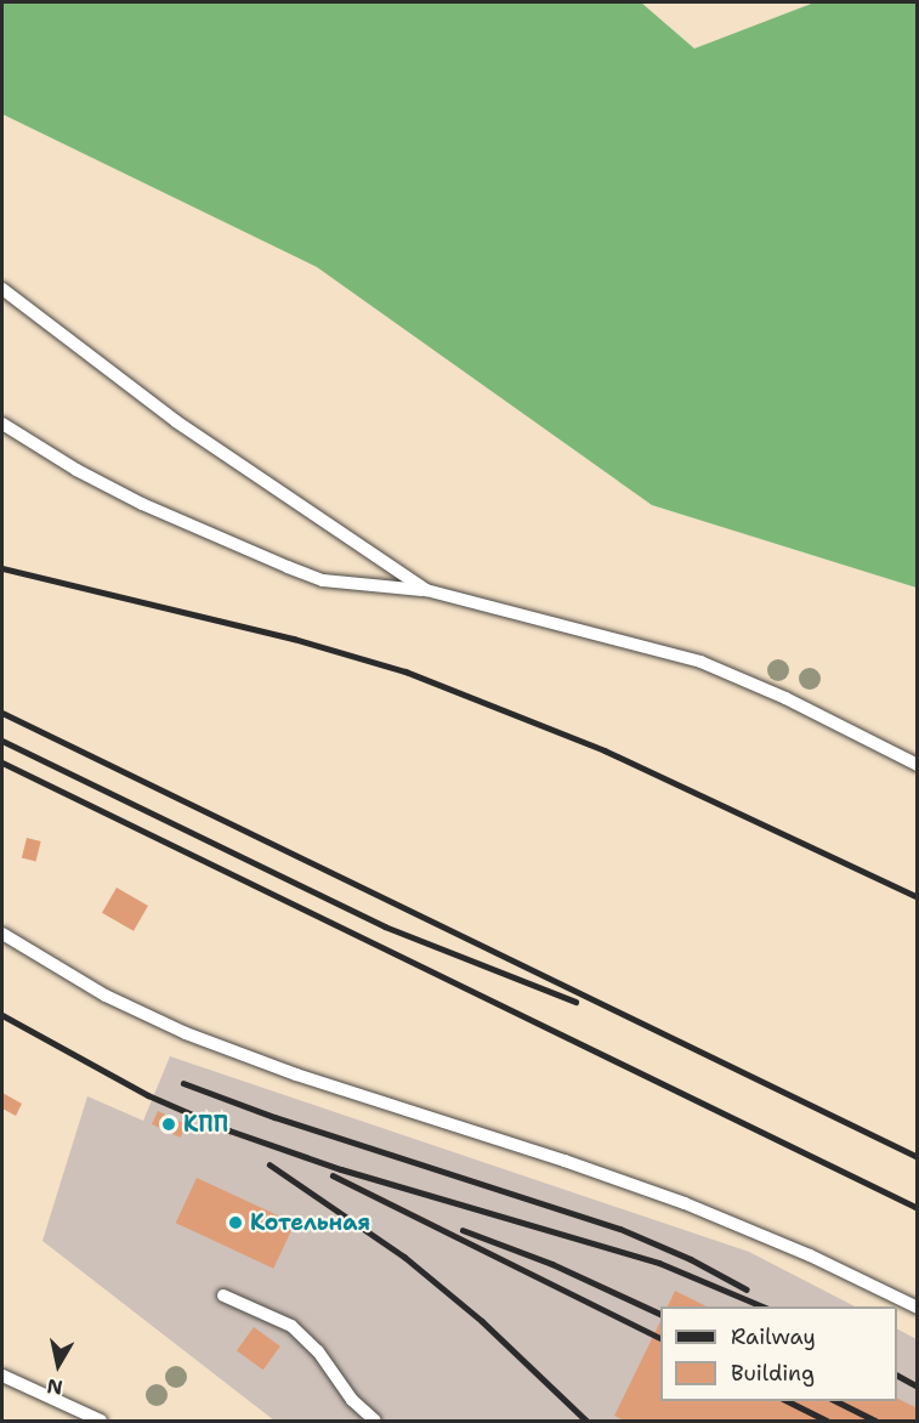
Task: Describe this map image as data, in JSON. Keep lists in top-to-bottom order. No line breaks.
{"places":["КПП","Котельная"],"legend":["Railway","Building"],"north":"bottom"}
